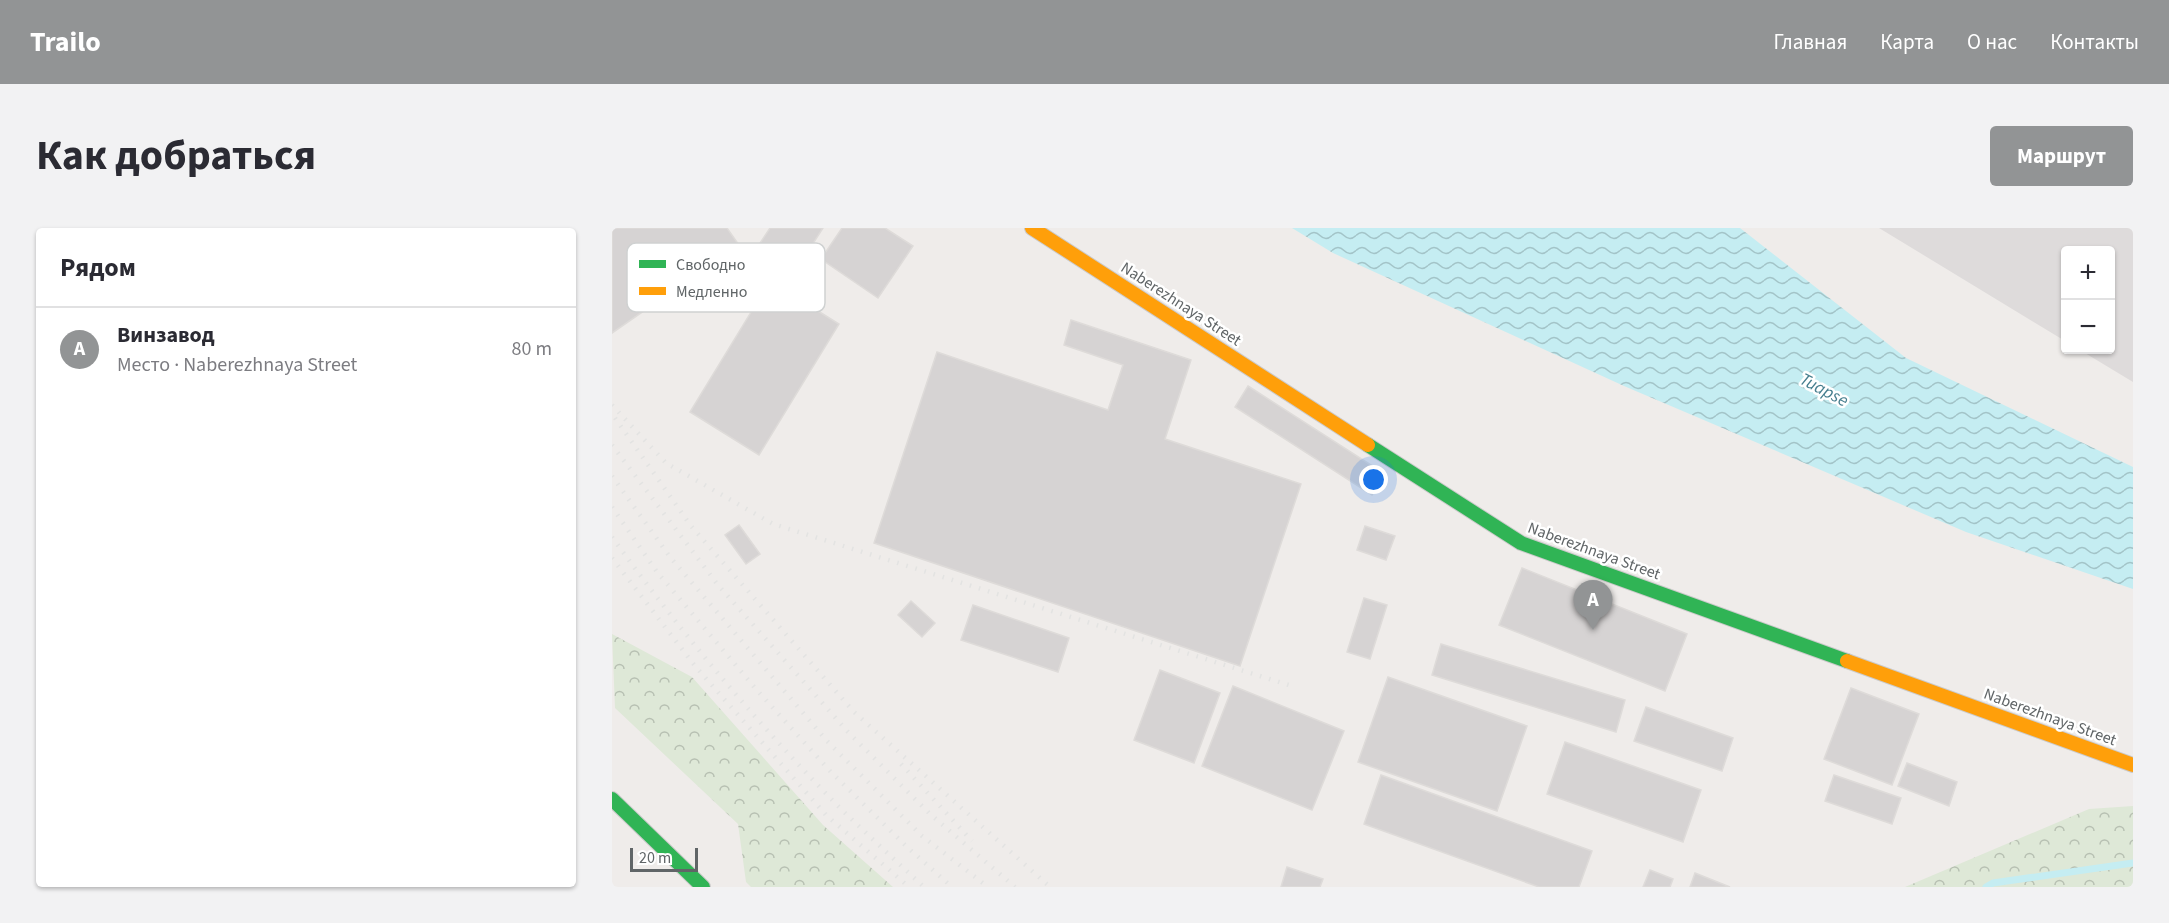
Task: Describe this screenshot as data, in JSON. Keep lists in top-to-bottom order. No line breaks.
{"streets":{"street":["Naberezhnaya Street"]},"water":["Tuapse"],"legend":["Свободно","Медленно"],"scale_bar":"20 m","page":{"header":"Trailo","nav":["Главная","Карта","О нас","Контакты"],"title":"Как добраться","buttons":"Маршрут","heading":"Рядом","map_buttons":["+","−"],"list":[{"mark":"A","name":"Винзавод","note":"Место · Naberezhnaya Street","value":"80 m"}],"pins":"A","scale":"20 m"}}
